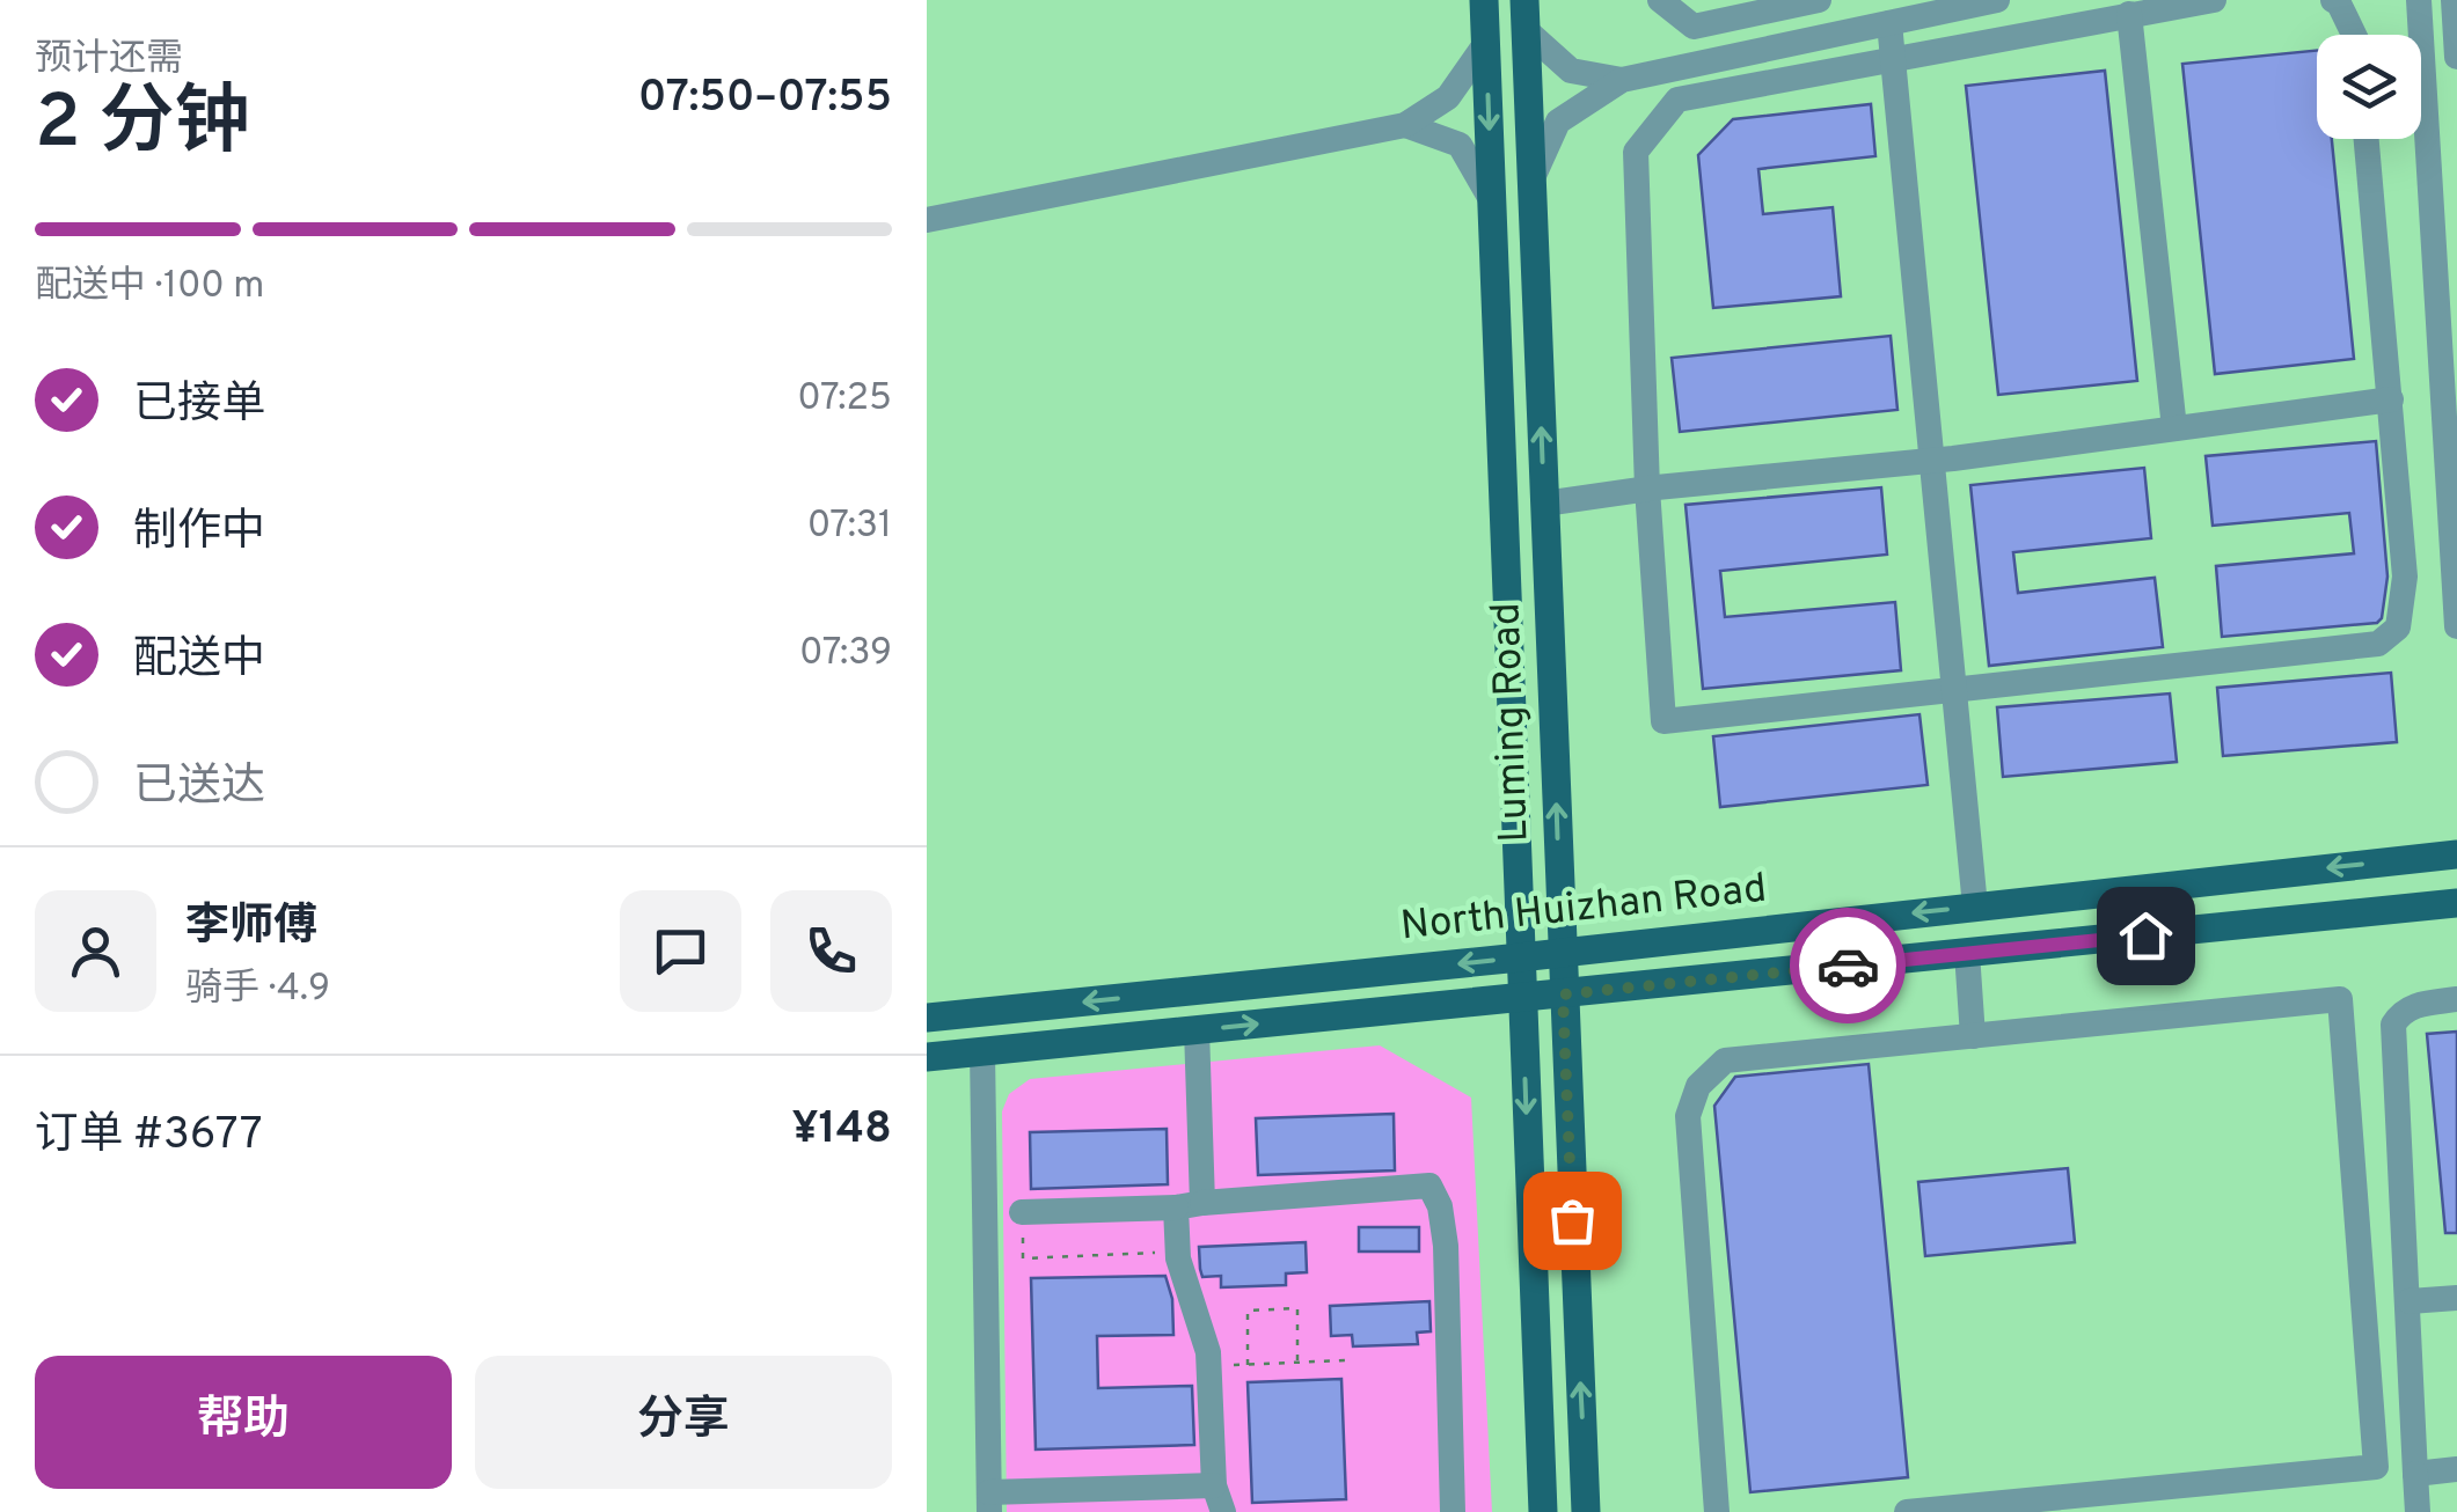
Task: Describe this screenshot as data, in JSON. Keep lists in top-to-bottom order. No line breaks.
{"streets":{"main road":["Luming Road","North Huizhan Road"]},"crossings":[["Luming Road","North Huizhan Road"]],"page":{"heading":["2 分钟","预计还需","07:50–07:55"],"panel":["李师傅","骑手 · 4.9","订单 #3677","¥148"],"bar":"配送中 · 100 m","list":[["已接单","07:25"],["制作中","07:31"],["配送中","07:39"],"已送达"],"buttons":["帮助","分享"]}}
